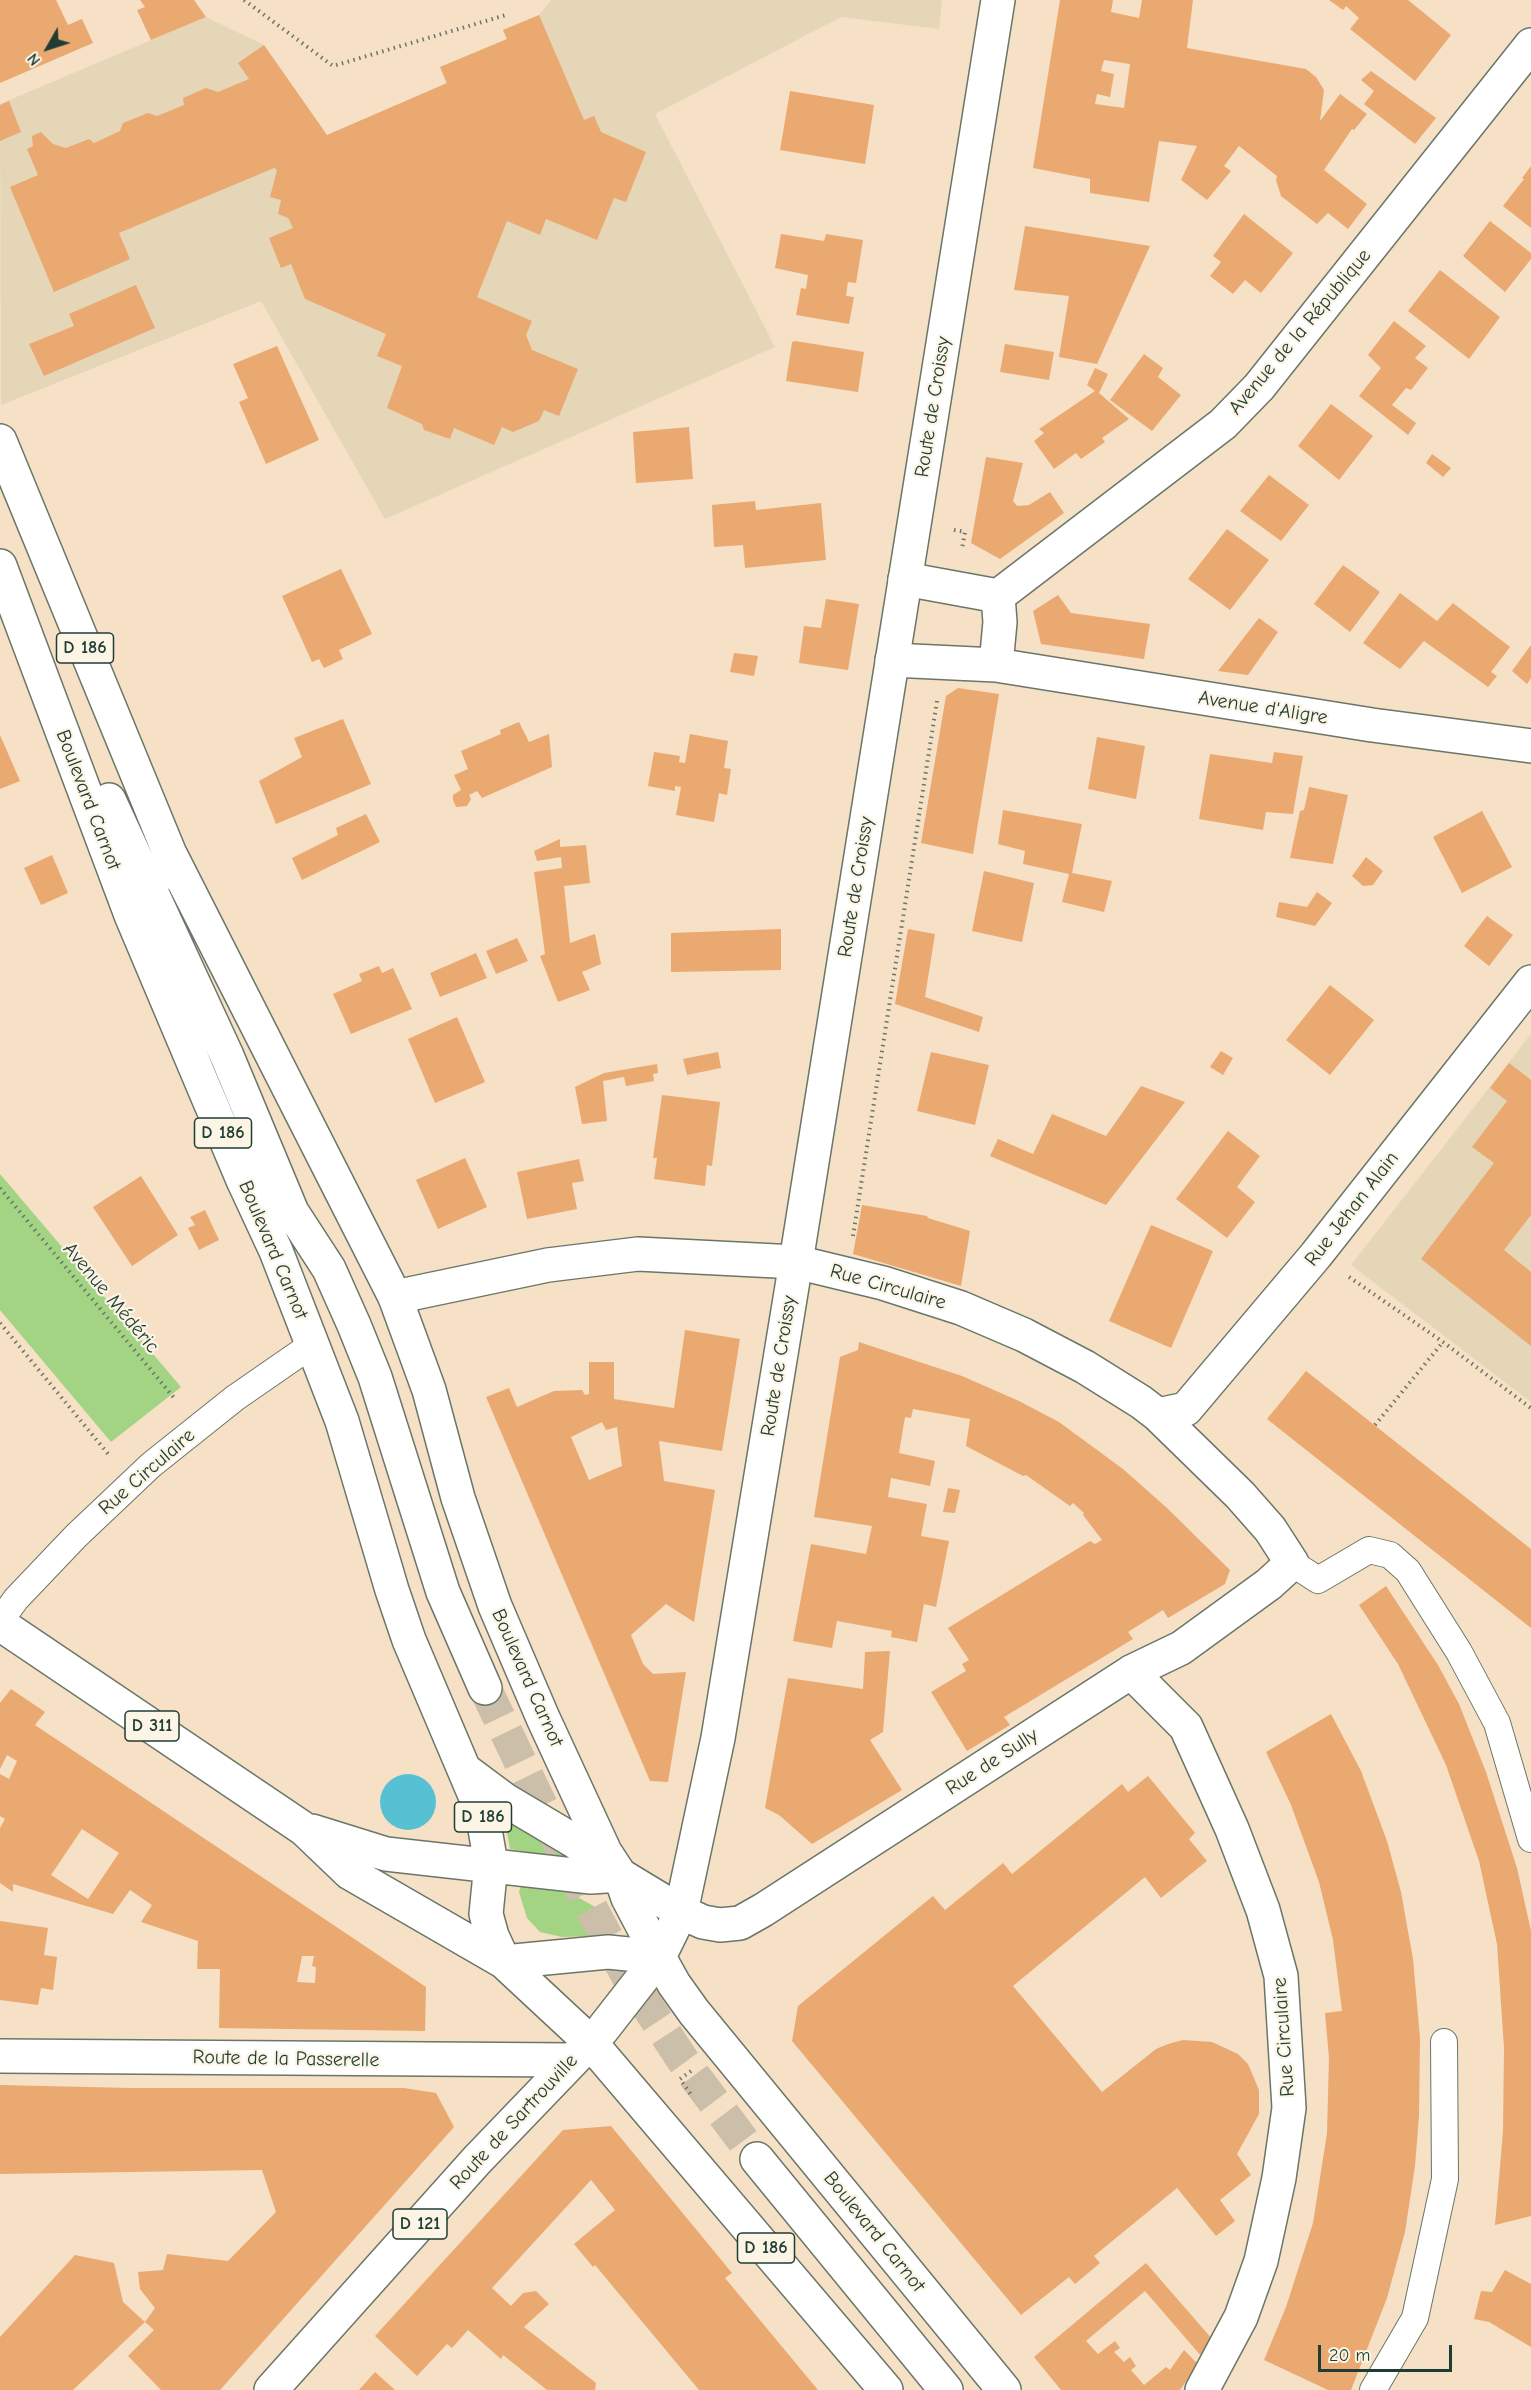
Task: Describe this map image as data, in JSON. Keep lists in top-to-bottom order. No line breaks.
{"streets":{"main road":["Avenue de la République","Route de Croissy","D 186","Avenue d'Aligre","Boulevard Carnot","Rue Jehan Alain","Rue Circulaire","D 311","Rue de Sully","Route de la Passerelle","Route de Sartrouville","D 121"],"path":["Avenue Médéric"]},"crossings":[["Route de Croissy","Avenue d'Aligre"],["Route de Croissy","Rue Circulaire"],["Route de Croissy","Rue de Sully"],["Route de Croissy","Route de Sartrouville"],["D 186","Boulevard Carnot"],["D 186","Rue de Sully"],["D 186","Route de la Passerelle"],["D 186","Route de Sartrouville"],["Boulevard Carnot","Rue Circulaire"],["Boulevard Carnot","Rue de Sully"],["Boulevard Carnot","Route de Sartrouville"],["Rue Jehan Alain","Rue Circulaire"],["Rue Circulaire","Avenue Médéric"],["Rue Circulaire","D 311"],["Rue Circulaire","Rue de Sully"],["Rue de Sully","Route de Sartrouville"],["Route de la Passerelle","Route de Sartrouville"]],"scale_bar":"20 m","north":"bottom left"}
